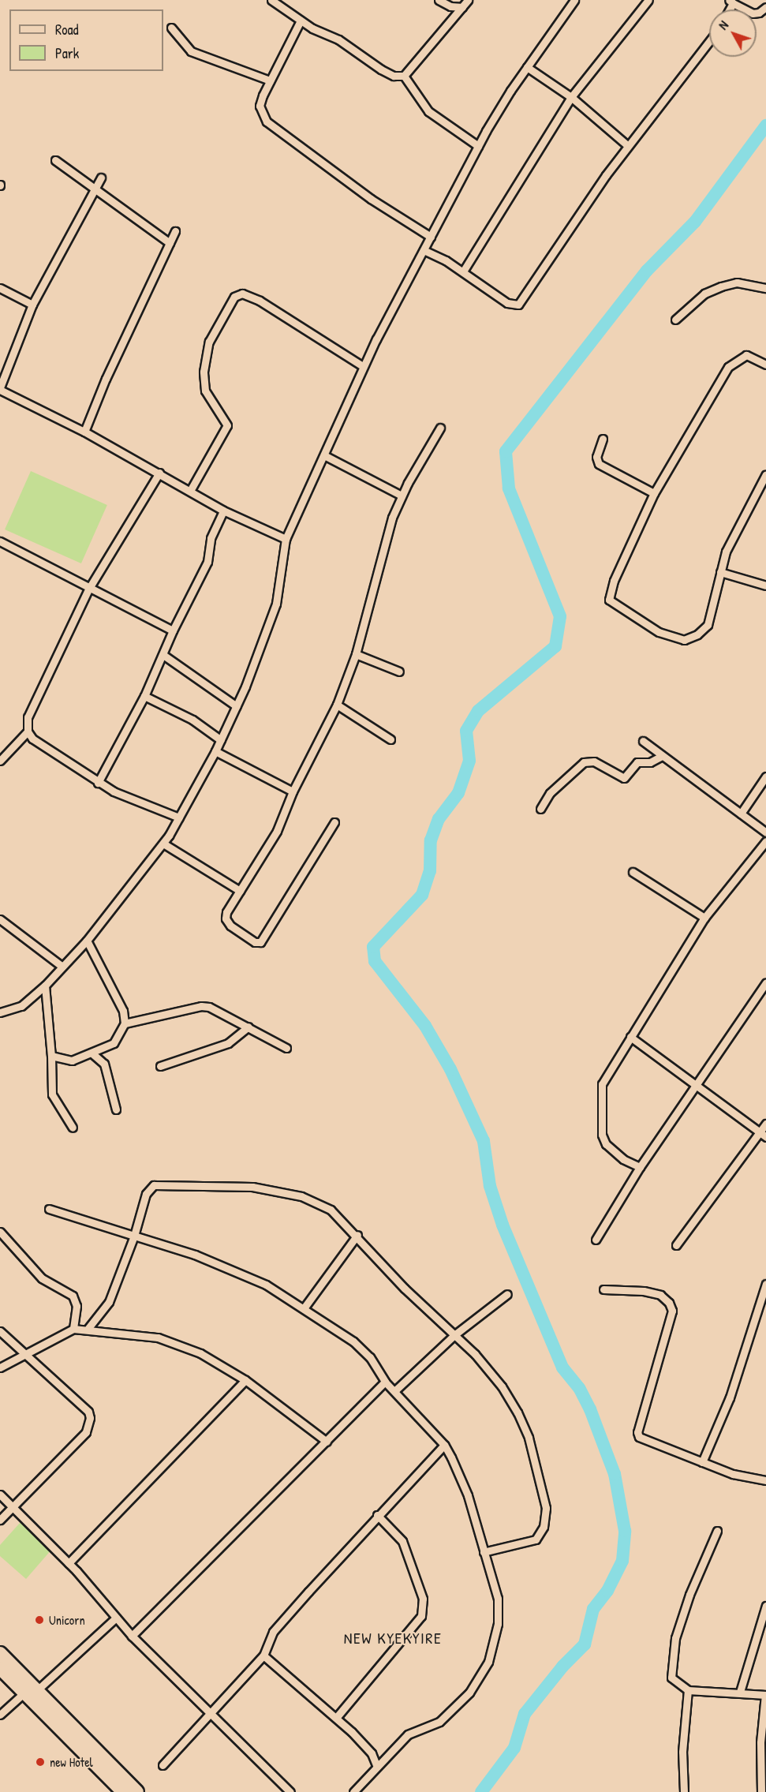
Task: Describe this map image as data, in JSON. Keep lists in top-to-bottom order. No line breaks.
{"districts":["NEW KYEKYIRE"],"places":["Unicorn","new Hotel"],"legend":["Road","Park"],"north":"top left"}
